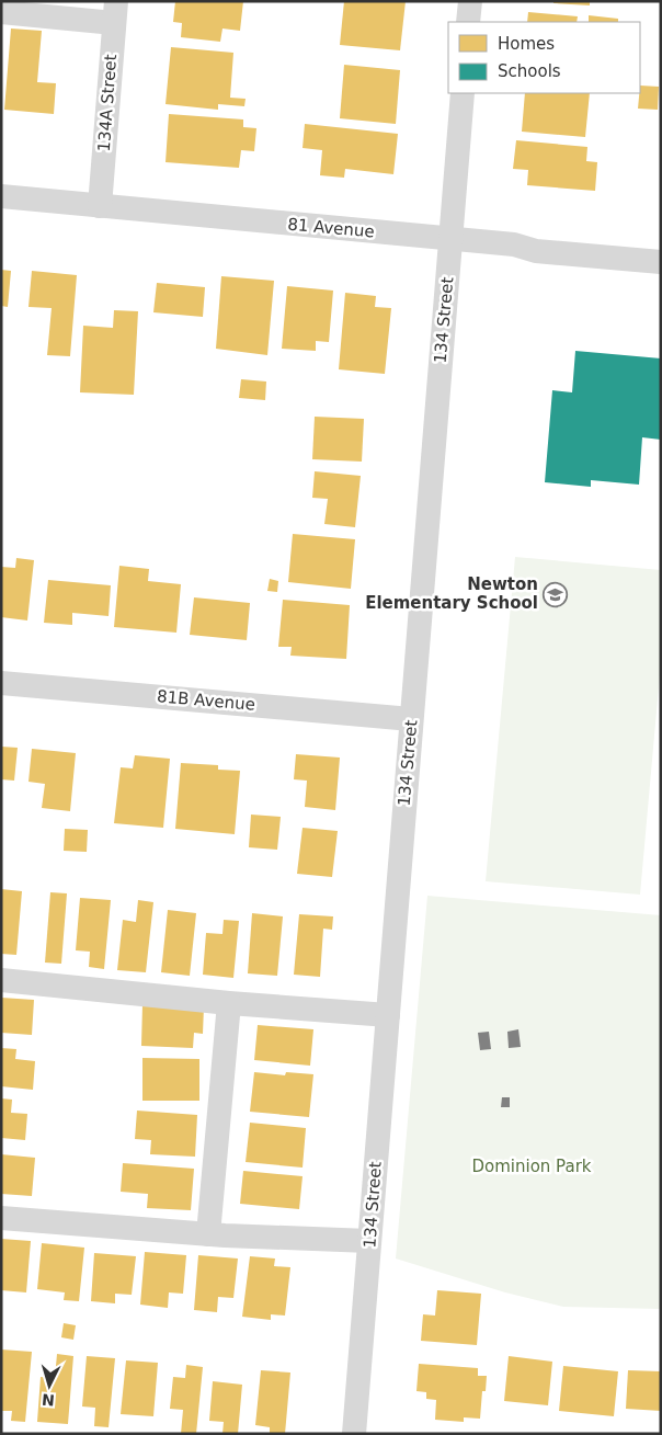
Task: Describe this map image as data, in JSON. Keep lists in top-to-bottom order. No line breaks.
{"streets":{"street":["134A Street","81 Avenue","134 Street","81B Avenue"]},"crossings":[["134A Street","81 Avenue"],["81 Avenue","134 Street"],["134 Street","81B Avenue"]],"parks":["Dominion Park"],"places":{"school or university":["Newton Elementary School"]},"legend":["Homes","Schools"],"north":"bottom"}
